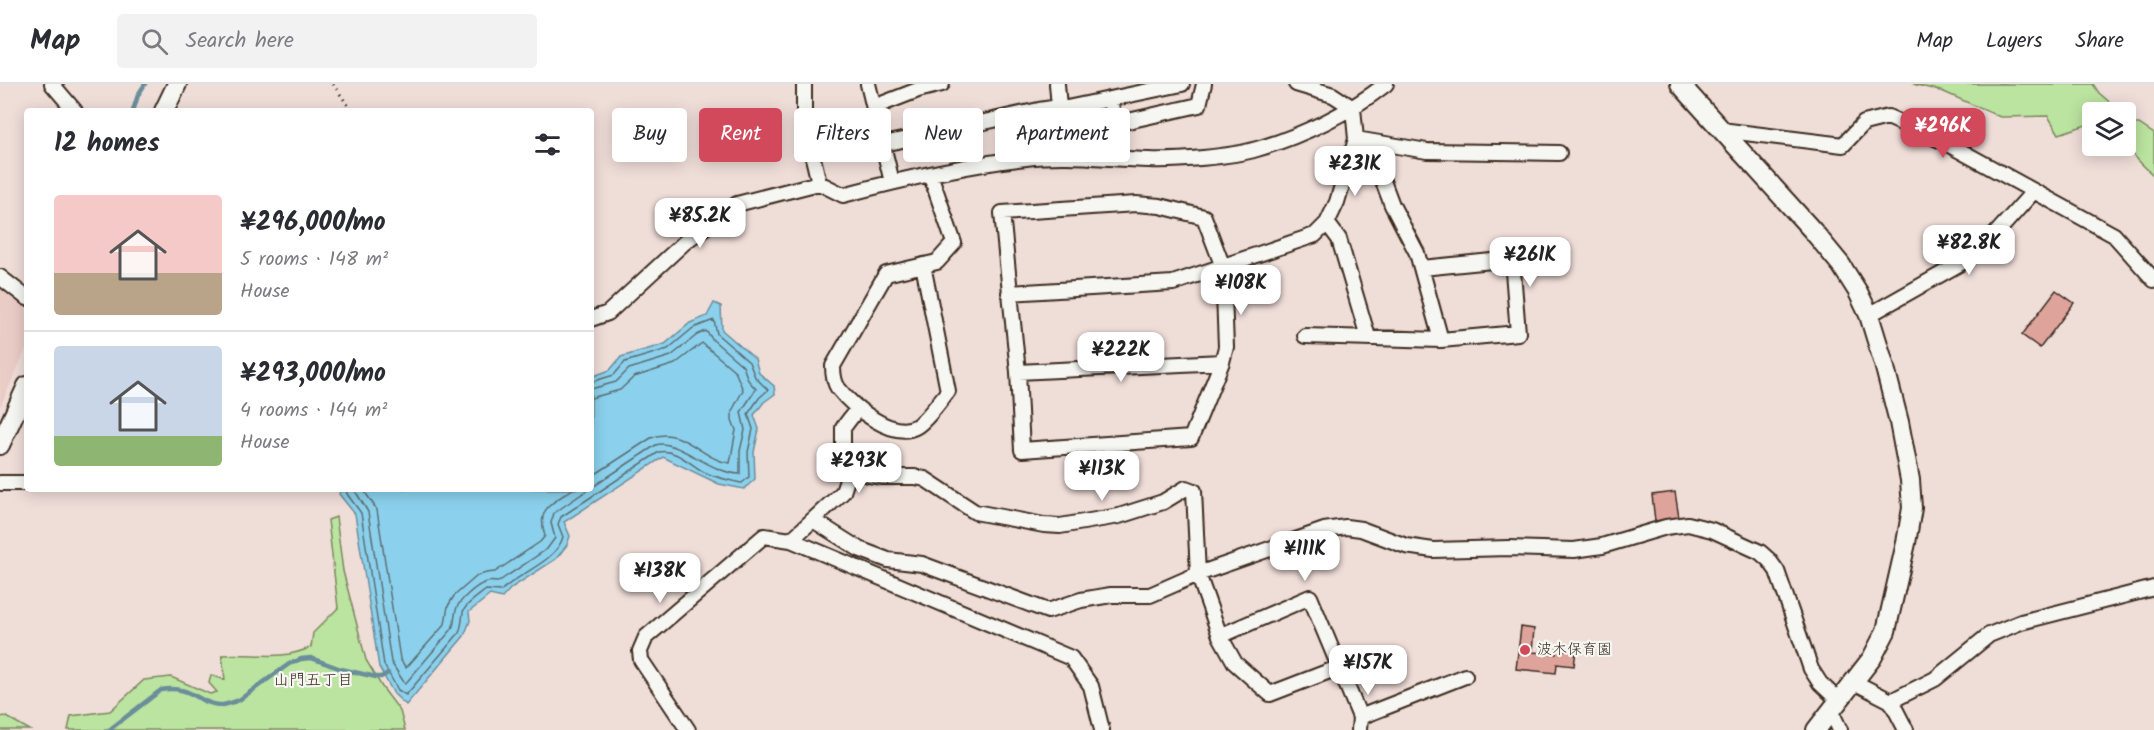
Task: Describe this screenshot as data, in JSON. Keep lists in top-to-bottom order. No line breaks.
{"districts":["山門五丁目"],"places":["波木保育園"],"page":{"header":"Map","search":"Search here","nav":["Map","Layers","Share"],"price":["¥296K","¥231K","¥85.2K","¥82.8K","¥261K","¥108K","¥222K","¥293K","¥113K","¥111K","¥138K","¥157K"],"chip":["Buy","Rent","Filters","New","Apartment"],"heading":"12 homes","list":[{"name":"¥296,000/mo","note":"5 rooms · 148 m² · House"},{"name":"¥293,000/mo","note":"4 rooms · 144 m² · House"}]}}
